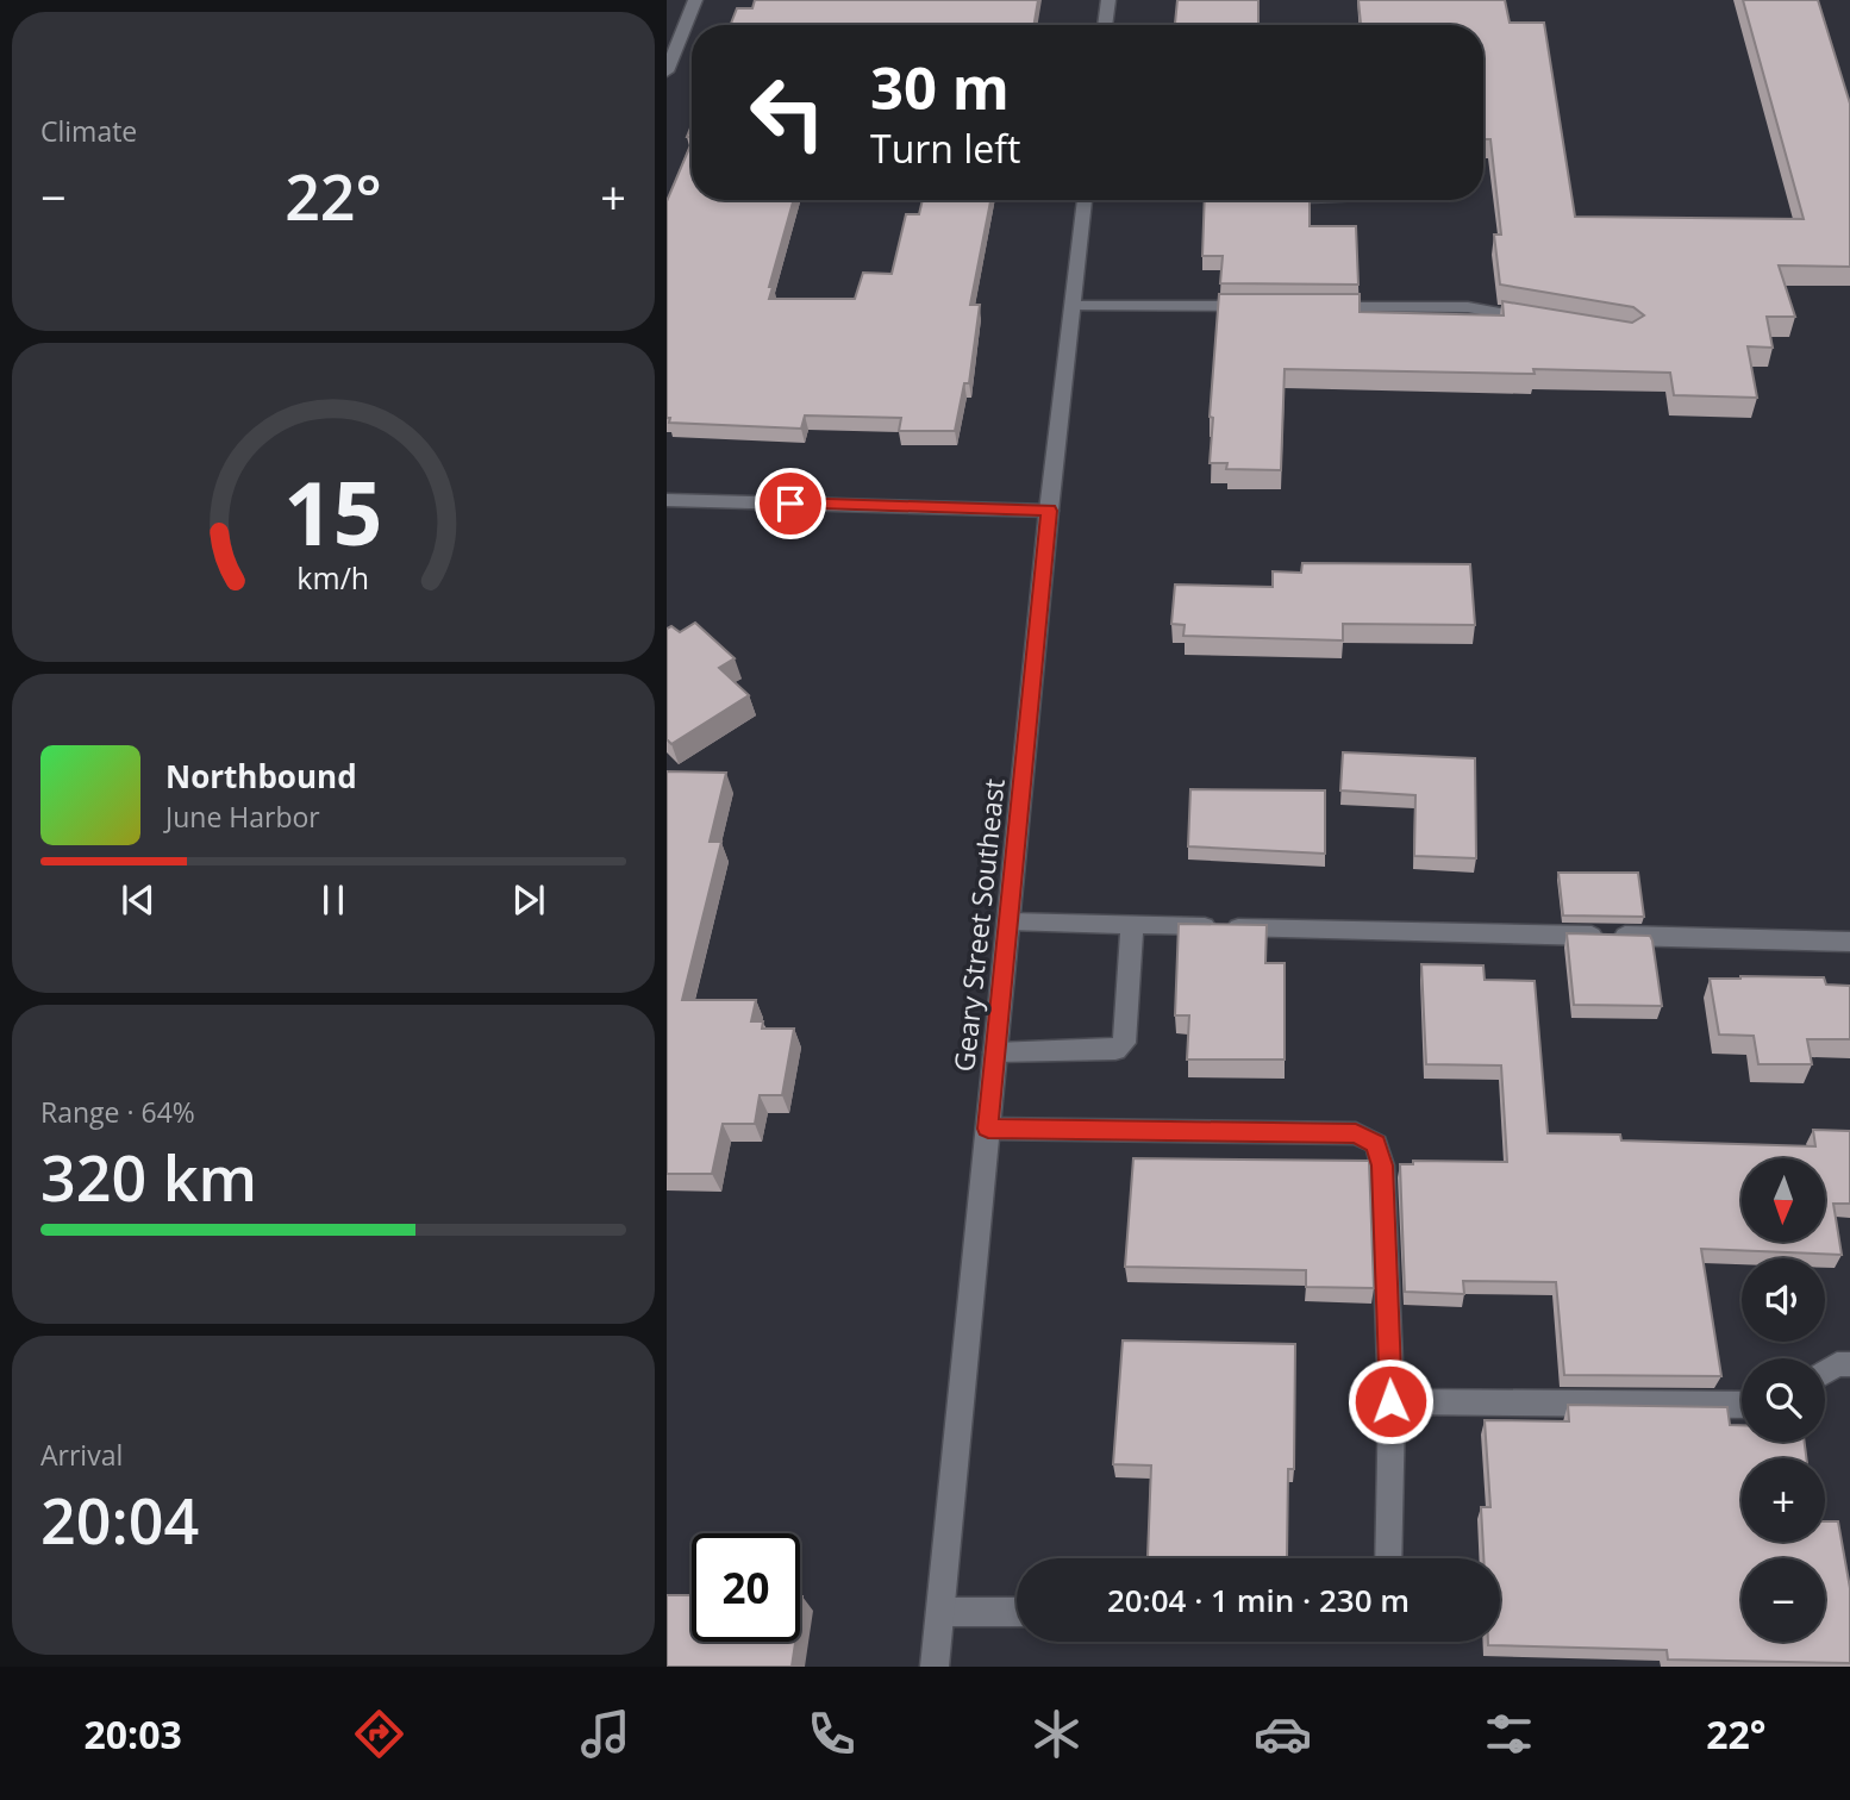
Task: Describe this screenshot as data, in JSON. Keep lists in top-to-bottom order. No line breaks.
{"streets":{"main road":["Geary Street Southeast"]},"north":"bottom","page":{"tile":["Climate",["Range · 64%","320 km"],["Arrival","20:04"]],"turn":["30 m","Turn left"],"heat":["−","22°","+"],"song":["Northbound","June Harbor"],"map_buttons":["+","−"],"limit":"20","trip":"20:04 · 1 min · 230 m","tabs":["20:03","22°"],"gauge":["15","km/h"]}}
